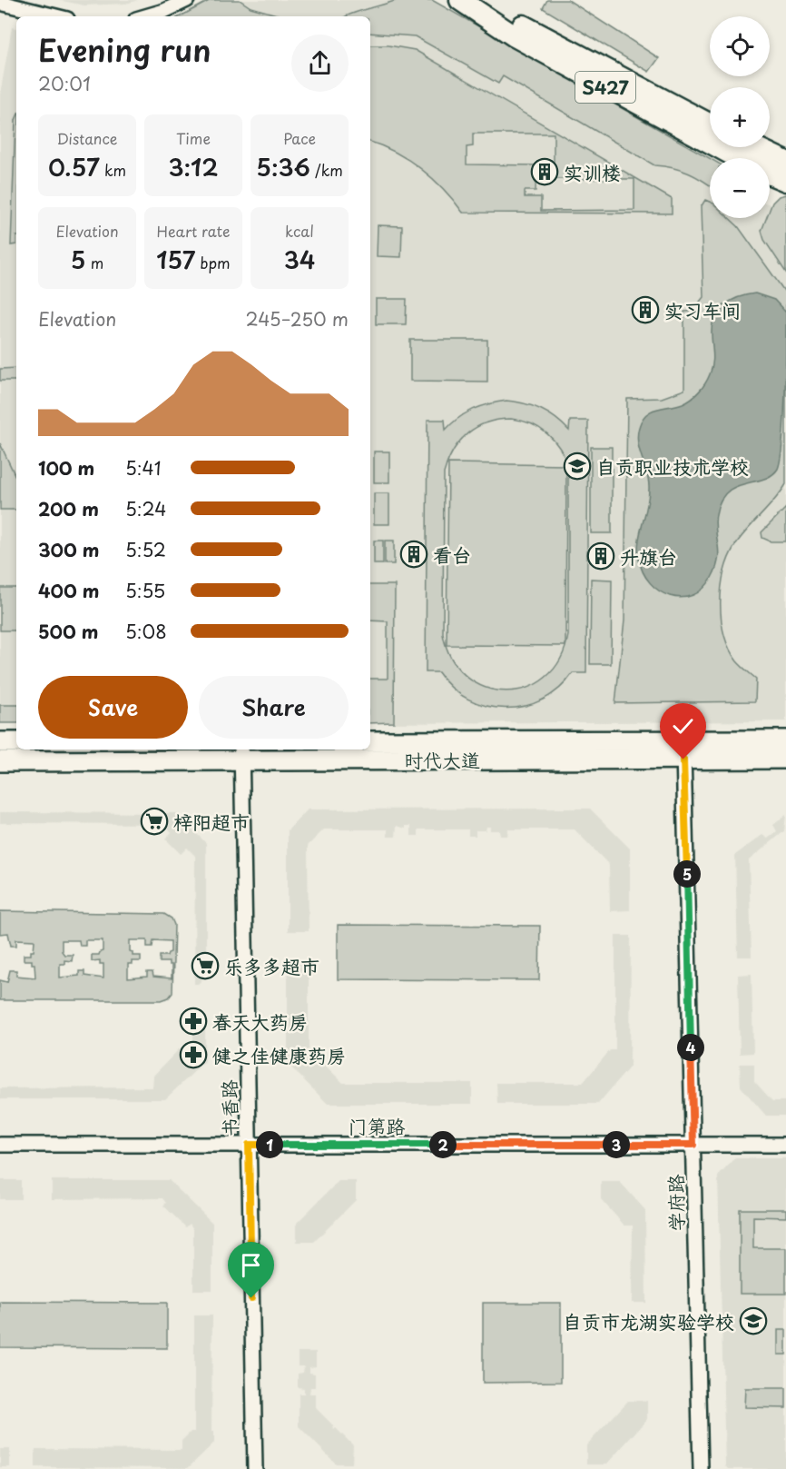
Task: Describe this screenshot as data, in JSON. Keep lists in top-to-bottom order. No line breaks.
{"streets":{"main road":["S427","时代大道"],"street":["书香路","门第路","学府路"]},"crossings":[["时代大道","书香路"],["时代大道","学府路"],["书香路","门第路"],["门第路","学府路"]],"places":{"building":["实训楼","实习车间","看台","升旗台"],"school or university":["自贡职业技术学校","自贡市龙湖实验学校"],"supermarket":["梓阳超市","乐多多超市"],"pharmacy":["春天大药房","健之佳健康药房"]},"page":{"map_buttons":["+","−"],"heading":["Evening run","20:01"],"stats":[["Distance","0.57 km"],["Time","3:12"],["Pace","5:36 /km"],["Elevation","5 m"],["Heart rate","157 bpm"],["kcal","34"]],"chart":["Elevation","245–250 m"],"list":[{"name":"100 m","note":"5:41"},{"name":"200 m","note":"5:24"},{"name":"300 m","note":"5:52"},{"name":"400 m","note":"5:55"},{"name":"500 m","note":"5:08"}],"buttons":["Save","Share"],"pins":["5","4","1","2","3"]}}
